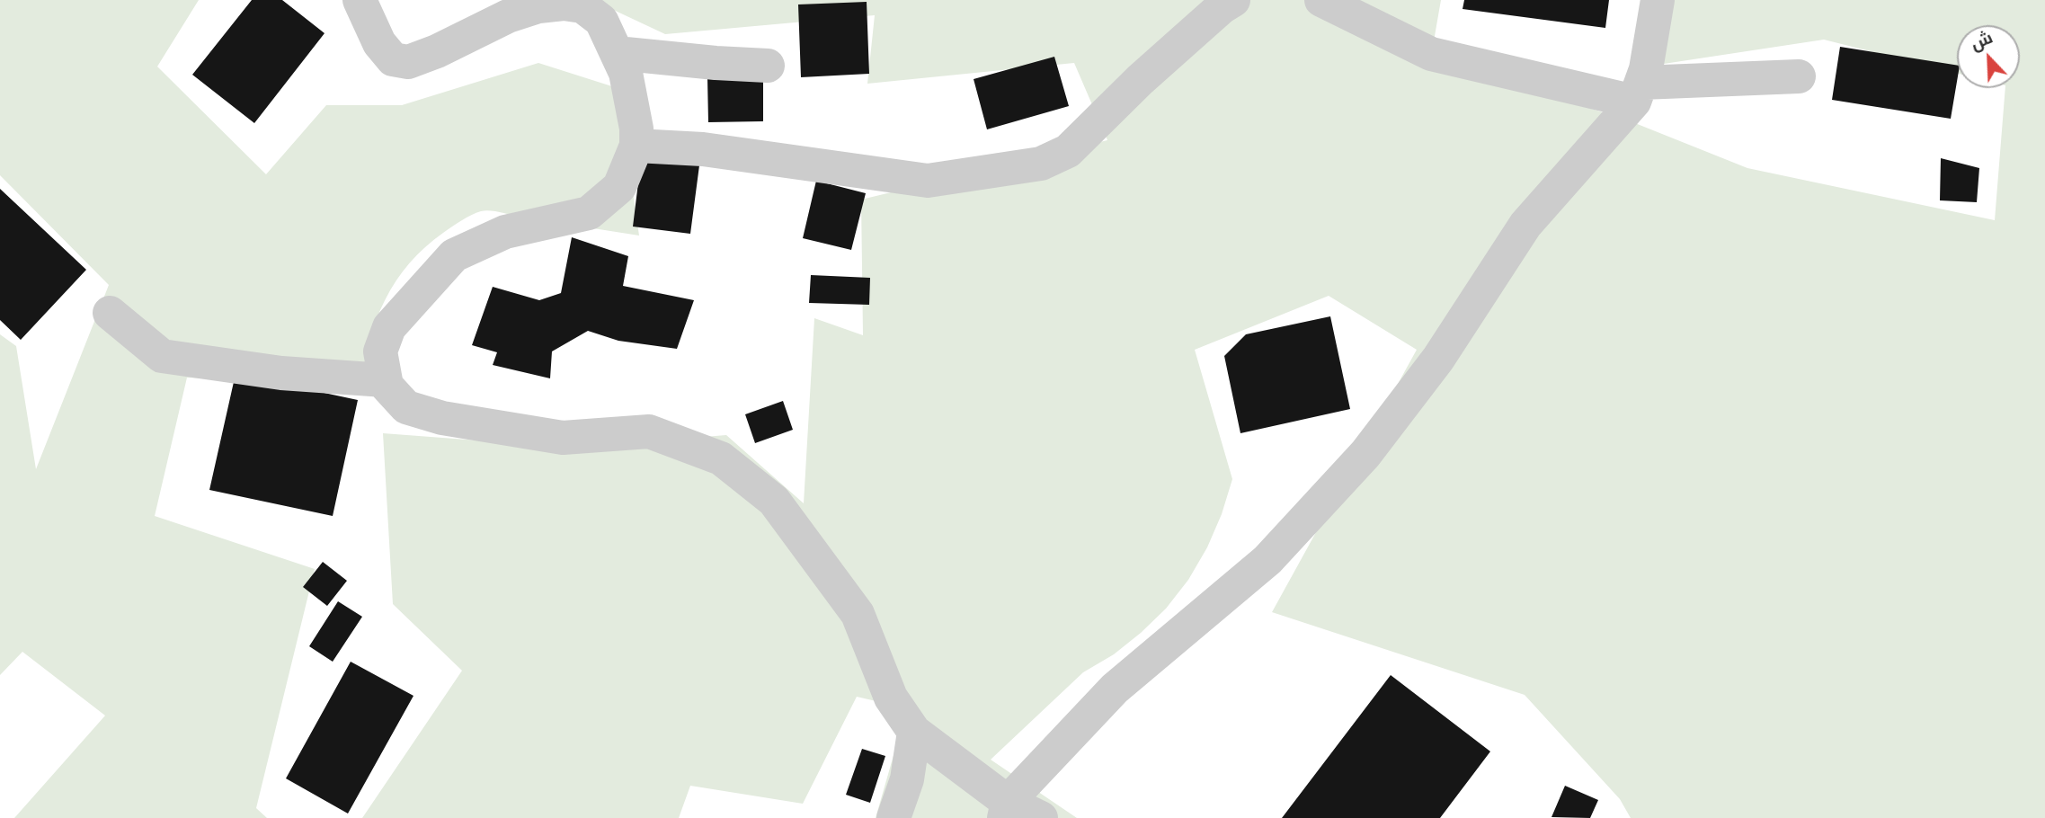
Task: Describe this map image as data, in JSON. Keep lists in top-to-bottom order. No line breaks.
{"north":"top left"}
